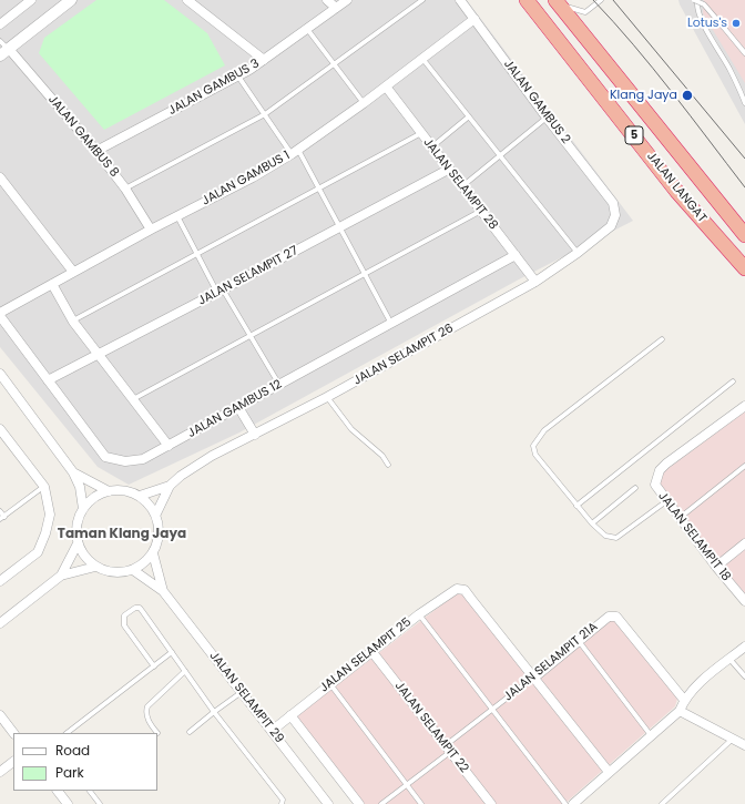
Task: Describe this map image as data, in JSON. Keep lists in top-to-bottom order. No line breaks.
{"streets":{"highway":["5","JALAN LANGAT"],"street":["JALAN GAMBUS 3","JALAN GAMBUS 2","JALAN GAMBUS 8","JALAN GAMBUS 1","JALAN SELAMPIT 28","JALAN SELAMPIT 27","JALAN SELAMPIT 26","JALAN GAMBUS 12","JALAN SELAMPIT 18","JALAN SELAMPIT 25","JALAN SELAMPIT 21A","JALAN SELAMPIT 29","JALAN SELAMPIT 22"]},"crossings":[["JALAN GAMBUS 3","JALAN GAMBUS 8"],["JALAN GAMBUS 2","JALAN GAMBUS 1"],["JALAN GAMBUS 2","JALAN SELAMPIT 26"],["JALAN GAMBUS 8","JALAN GAMBUS 1"],["JALAN GAMBUS 1","JALAN SELAMPIT 28"],["JALAN SELAMPIT 28","JALAN SELAMPIT 27"],["JALAN SELAMPIT 28","JALAN SELAMPIT 26"],["JALAN SELAMPIT 28","JALAN GAMBUS 12"],["JALAN SELAMPIT 27","JALAN GAMBUS 12"],["JALAN SELAMPIT 26","JALAN SELAMPIT 29"],["JALAN SELAMPIT 25","JALAN SELAMPIT 21A"],["JALAN SELAMPIT 25","JALAN SELAMPIT 29"],["JALAN SELAMPIT 25","JALAN SELAMPIT 22"],["JALAN SELAMPIT 21A","JALAN SELAMPIT 22"]],"districts":["Taman Klang Jaya"],"places":["Lotus's","Klang Jaya"],"legend":["Road","Park"]}
